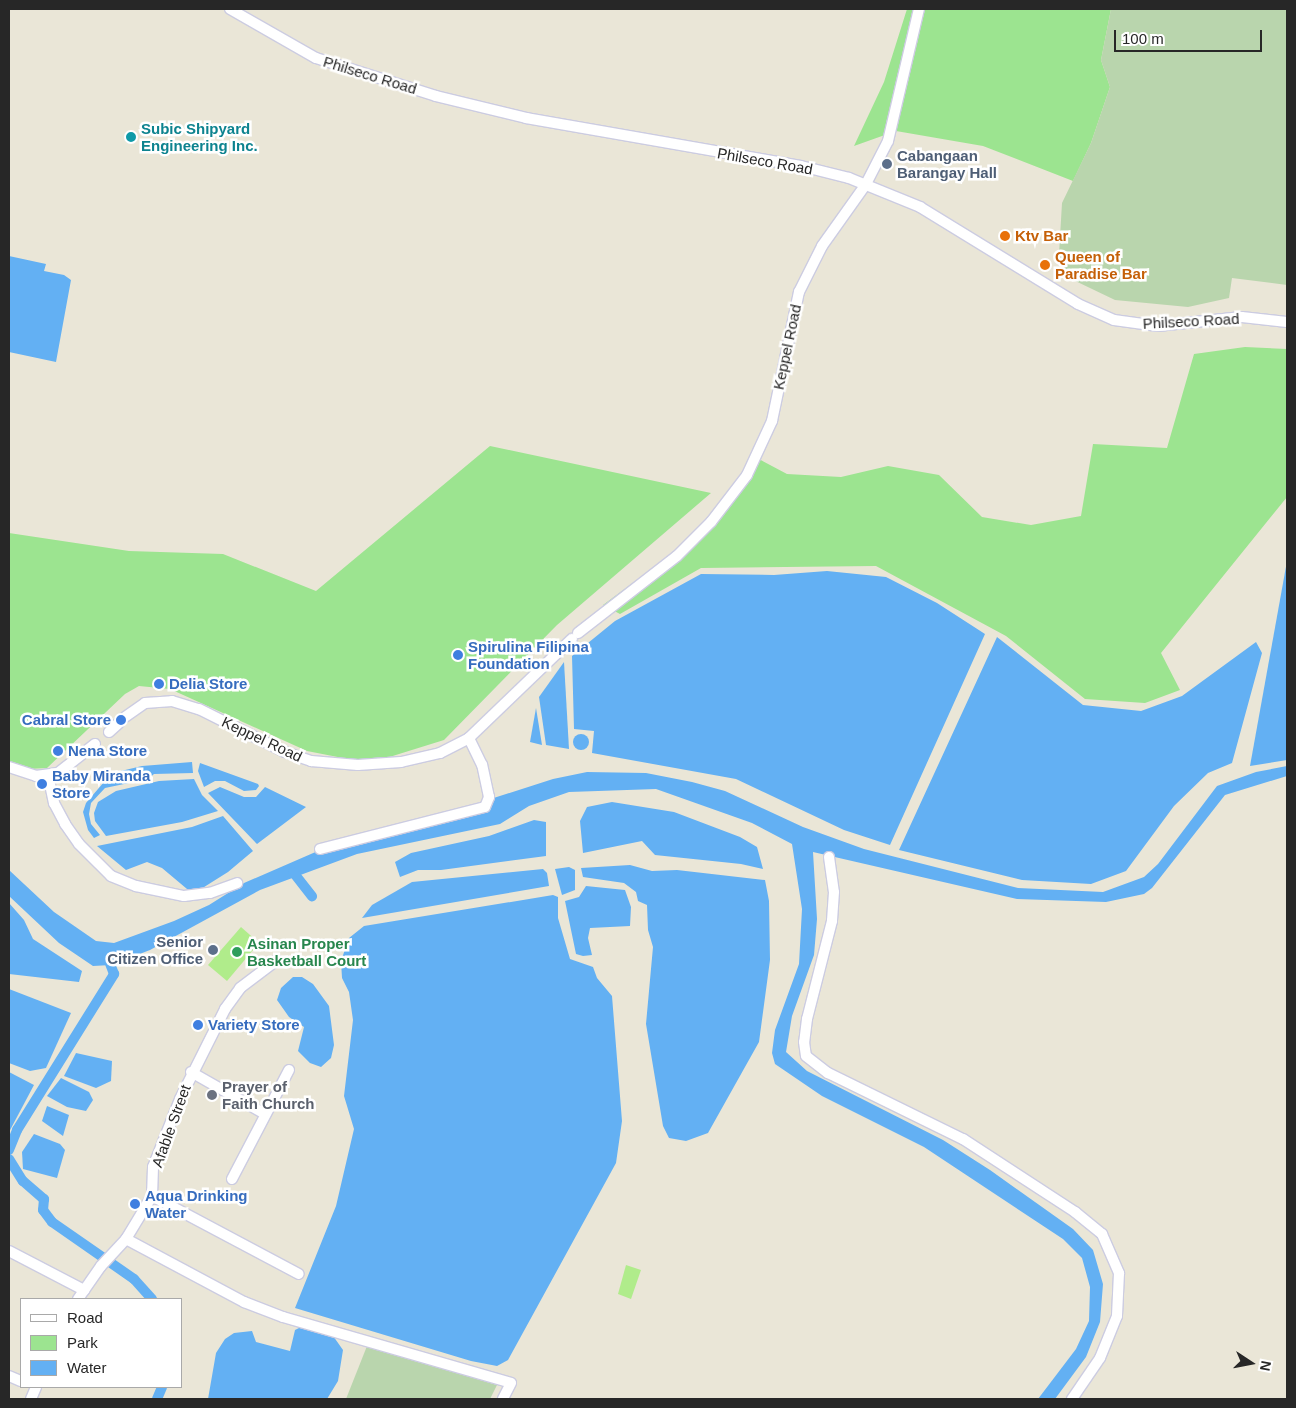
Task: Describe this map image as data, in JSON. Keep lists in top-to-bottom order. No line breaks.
{"streets":{"street":["Philseco Road","Keppel Road","Afable Street"]},"crossings":[["Philseco Road","Keppel Road"]],"places":["Subic Shipyard Engineering Inc.","Cabangaan Barangay Hall","Ktv Bar","Queen of Paradise Bar","Spirulina Filipina Foundation","Delia Store","Cabral Store","Nena Store","Baby Miranda Store","Senior Citizen Office","Asinan Proper Basketball Court","Variety Store","Prayer of Faith Church","Aqua Drinking Water"],"legend":["Road","Park","Water"],"scale_bar":"100 m","north":"right"}
